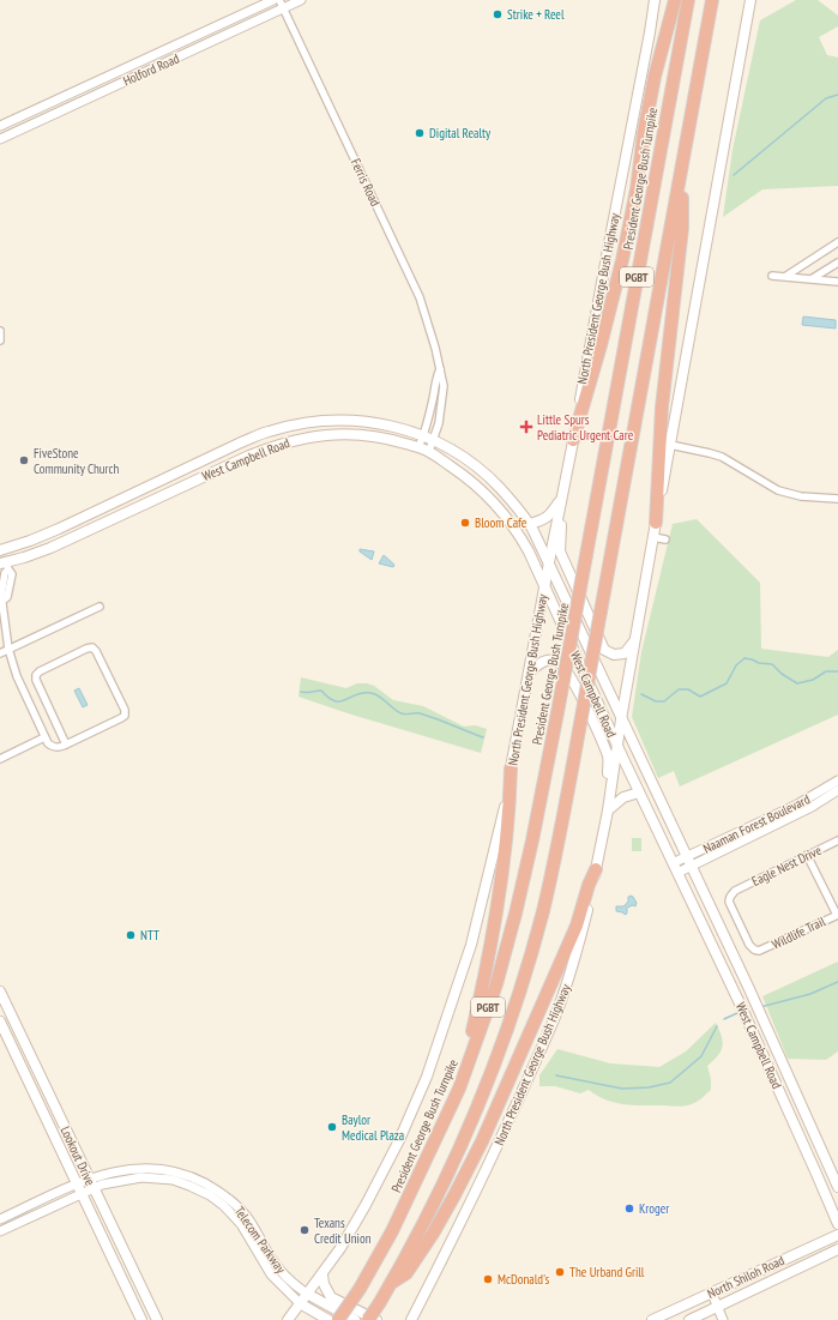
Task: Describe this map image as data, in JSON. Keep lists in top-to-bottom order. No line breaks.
{"streets":{"highway":["President George Bush Turnpike","PGBT"],"main road":["North President George Bush Highway","West Campbell Road","Lookout Drive","Telecom Parkway","North Shiloh Road"],"street":["Holford Road","Ferris Road","Naaman Forest Boulevard","Eagle Nest Drive","Wildlife Trail"]},"crossings":[["Holford Road","Ferris Road"],["Ferris Road","West Campbell Road"],["North President George Bush Highway","West Campbell Road"],["North President George Bush Highway","Telecom Parkway"],["West Campbell Road","Naaman Forest Boulevard"],["Eagle Nest Drive","Wildlife Trail"],["Lookout Drive","Telecom Parkway"]],"places":{"other":["Strike + Reel","Digital Realty","FiveStone Community Church","Bloom Cafe","NTT","Baylor Medical Plaza","Kroger","Texans Credit Union","The Urband Grill","McDonald's"],"health":["Little Spurs Pediatric Urgent Care"]}}
